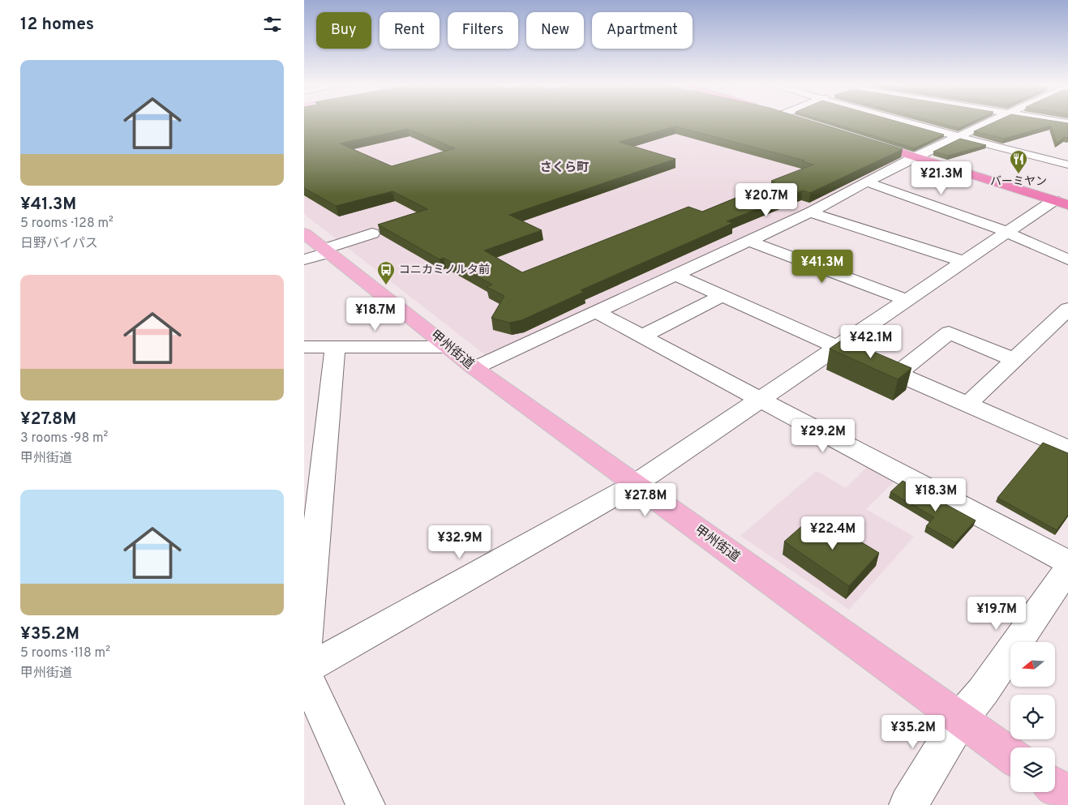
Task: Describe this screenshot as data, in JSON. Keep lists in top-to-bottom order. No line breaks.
{"streets":{"main road":["甲州街道"]},"districts":["さくら町"],"places":{"restaurant":["バーミヤン"],"bus stop":["コニカミノルタ前"]},"north":"left","page":{"heading":"12 homes","chip":["Buy","Rent","Filters","New","Apartment"],"list":[{"name":"¥41.3M","note":"5 rooms · 128 m² · 日野バイパス"},{"name":"¥27.8M","note":"3 rooms · 98 m² · 甲州街道"},{"name":"¥35.2M","note":"5 rooms · 118 m² · 甲州街道"}],"price":["¥21.3M","¥20.7M","¥41.3M","¥18.7M","¥42.1M","¥29.2M","¥18.3M","¥27.8M","¥22.4M","¥32.9M","¥19.7M","¥35.2M"]}}
